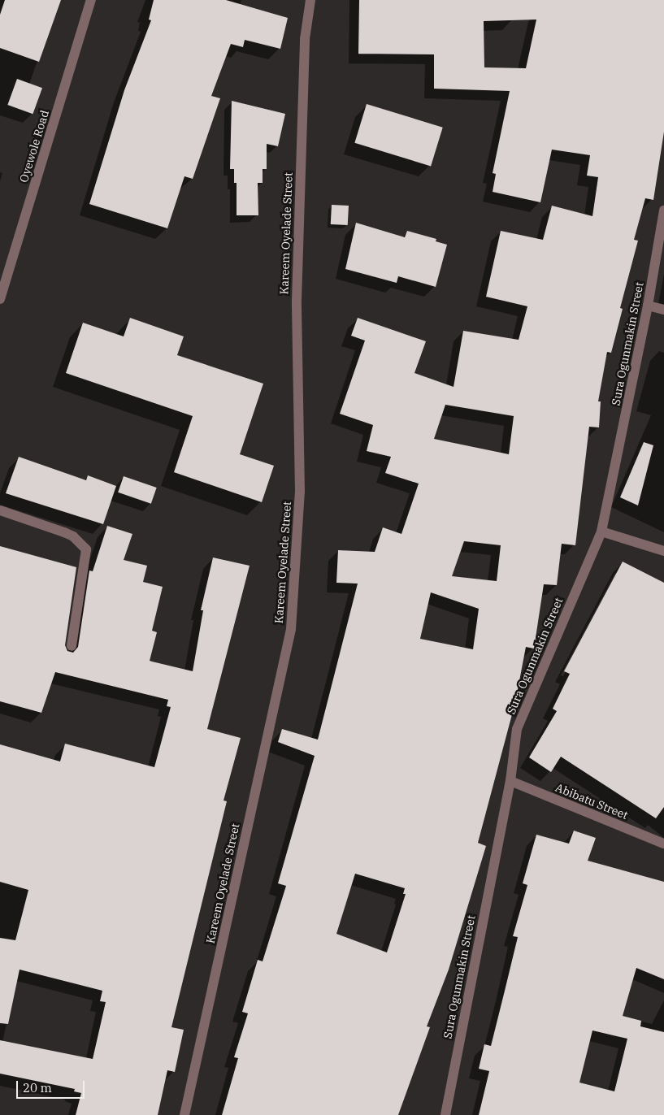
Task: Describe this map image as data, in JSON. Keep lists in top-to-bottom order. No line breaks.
{"streets":{"street":["Oyewole Road","Kareem Oyelade Street","Sura Ogunmakin Street","Abibatu Street"]},"crossings":[["Sura Ogunmakin Street","Abibatu Street"]],"scale_bar":"20 m"}
